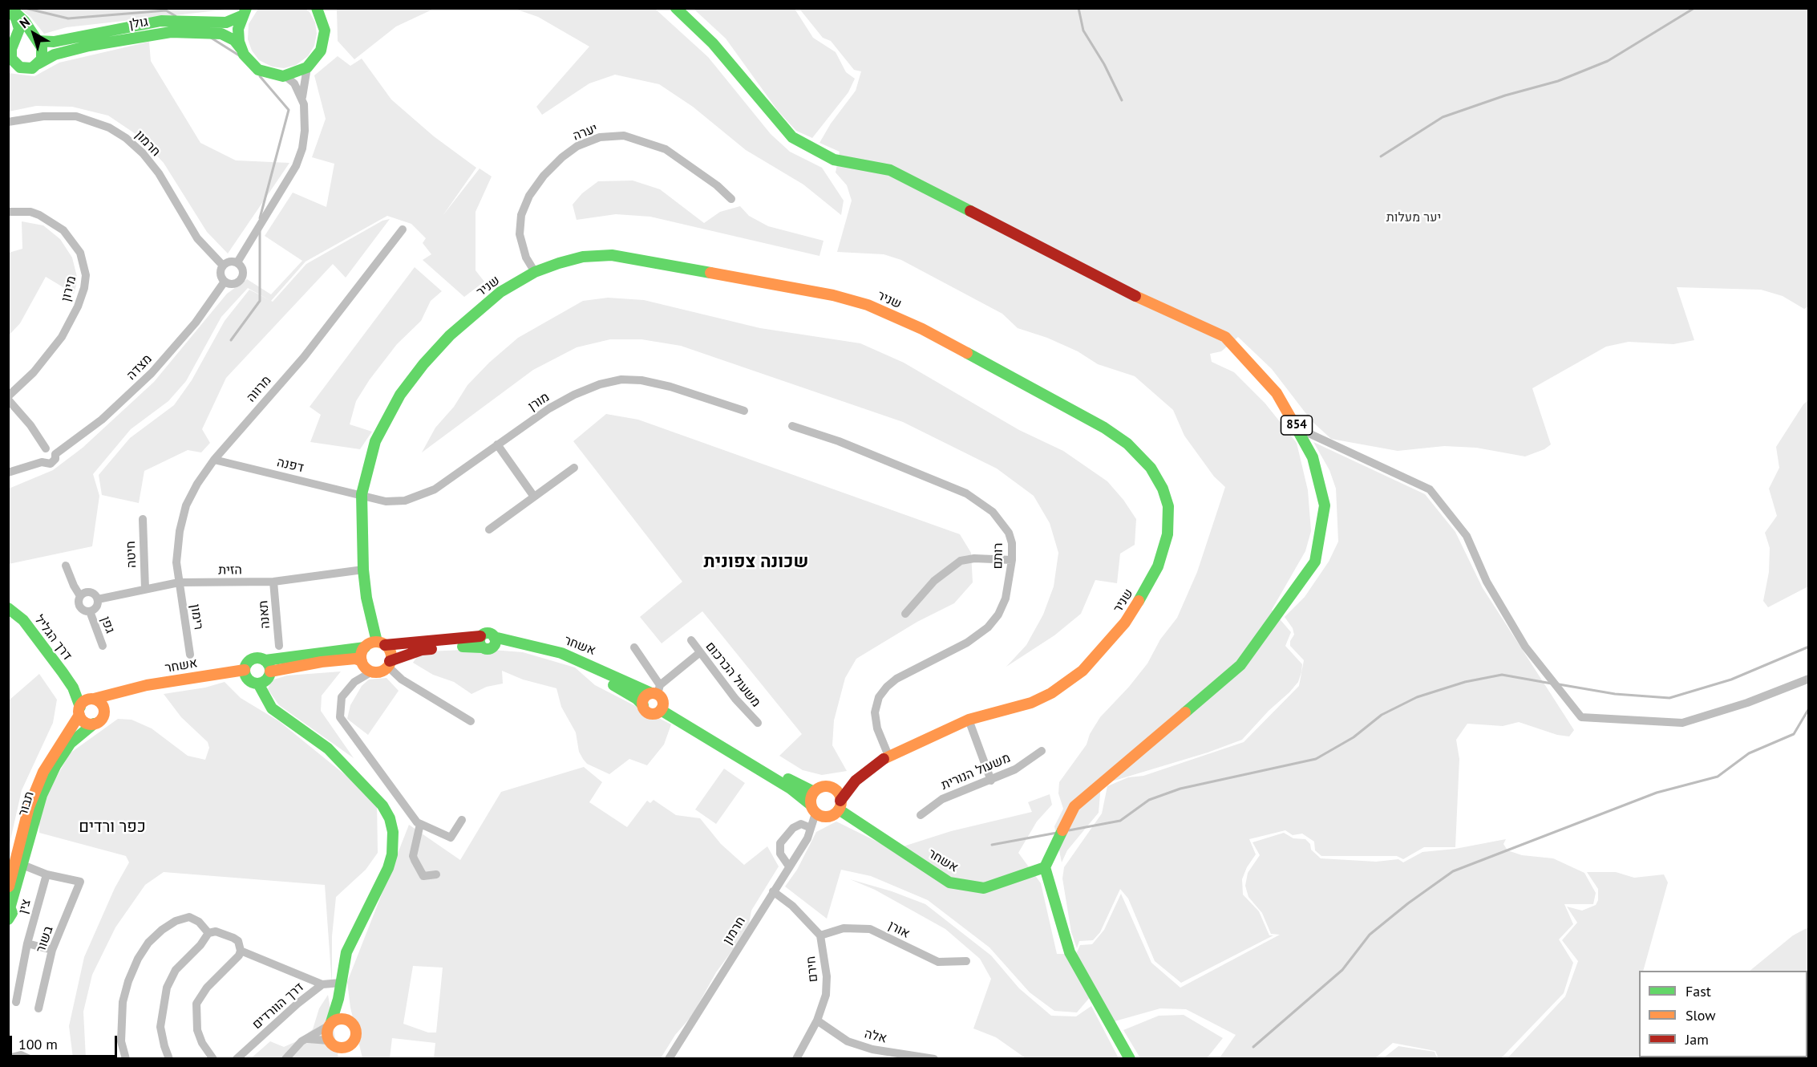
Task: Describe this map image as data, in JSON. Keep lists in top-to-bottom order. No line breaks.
{"streets":{"main road":["גולן","שניר","854","דרך הגליל","אשחר","תבור"],"street":["יערה","חרמון","מירון","מצדה","מרווה","מורן","דפנה","חיטה","רותם","הזית","תאנה","רימון","גפן","משעול הכרכום","משעול הנורית","צין","אורן","בשור","חירם","דרך הוורדים","אלה"]},"crossings":[["יערה","שניר"],["חרמון","שניר"],["חרמון","מצדה"],["חרמון","אשחר"],["שניר","מורן"],["שניר","דפנה"],["שניר","רותם"],["שניר","הזית"],["שניר","אשחר"],["מירון","מצדה"],["מרווה","דפנה"],["מרווה","הזית"],["מרווה","רימון"],["מורן","דפנה"],["854","אשחר"],["חיטה","הזית"],["הזית","תאנה"],["הזית","רימון"],["הזית","גפן"],["דרך הגליל","אשחר"],["דרך הגליל","תבור"],["אשחר","תבור"],["צין","בשור"],["אורן","חירם"],["חירם","אלה"]],"districts":["שכונה צפונית","כפר ורדים"],"parks":["יער מעלות"],"legend":["Fast","Slow","Jam"],"scale_bar":"100 m","north":"top left"}
